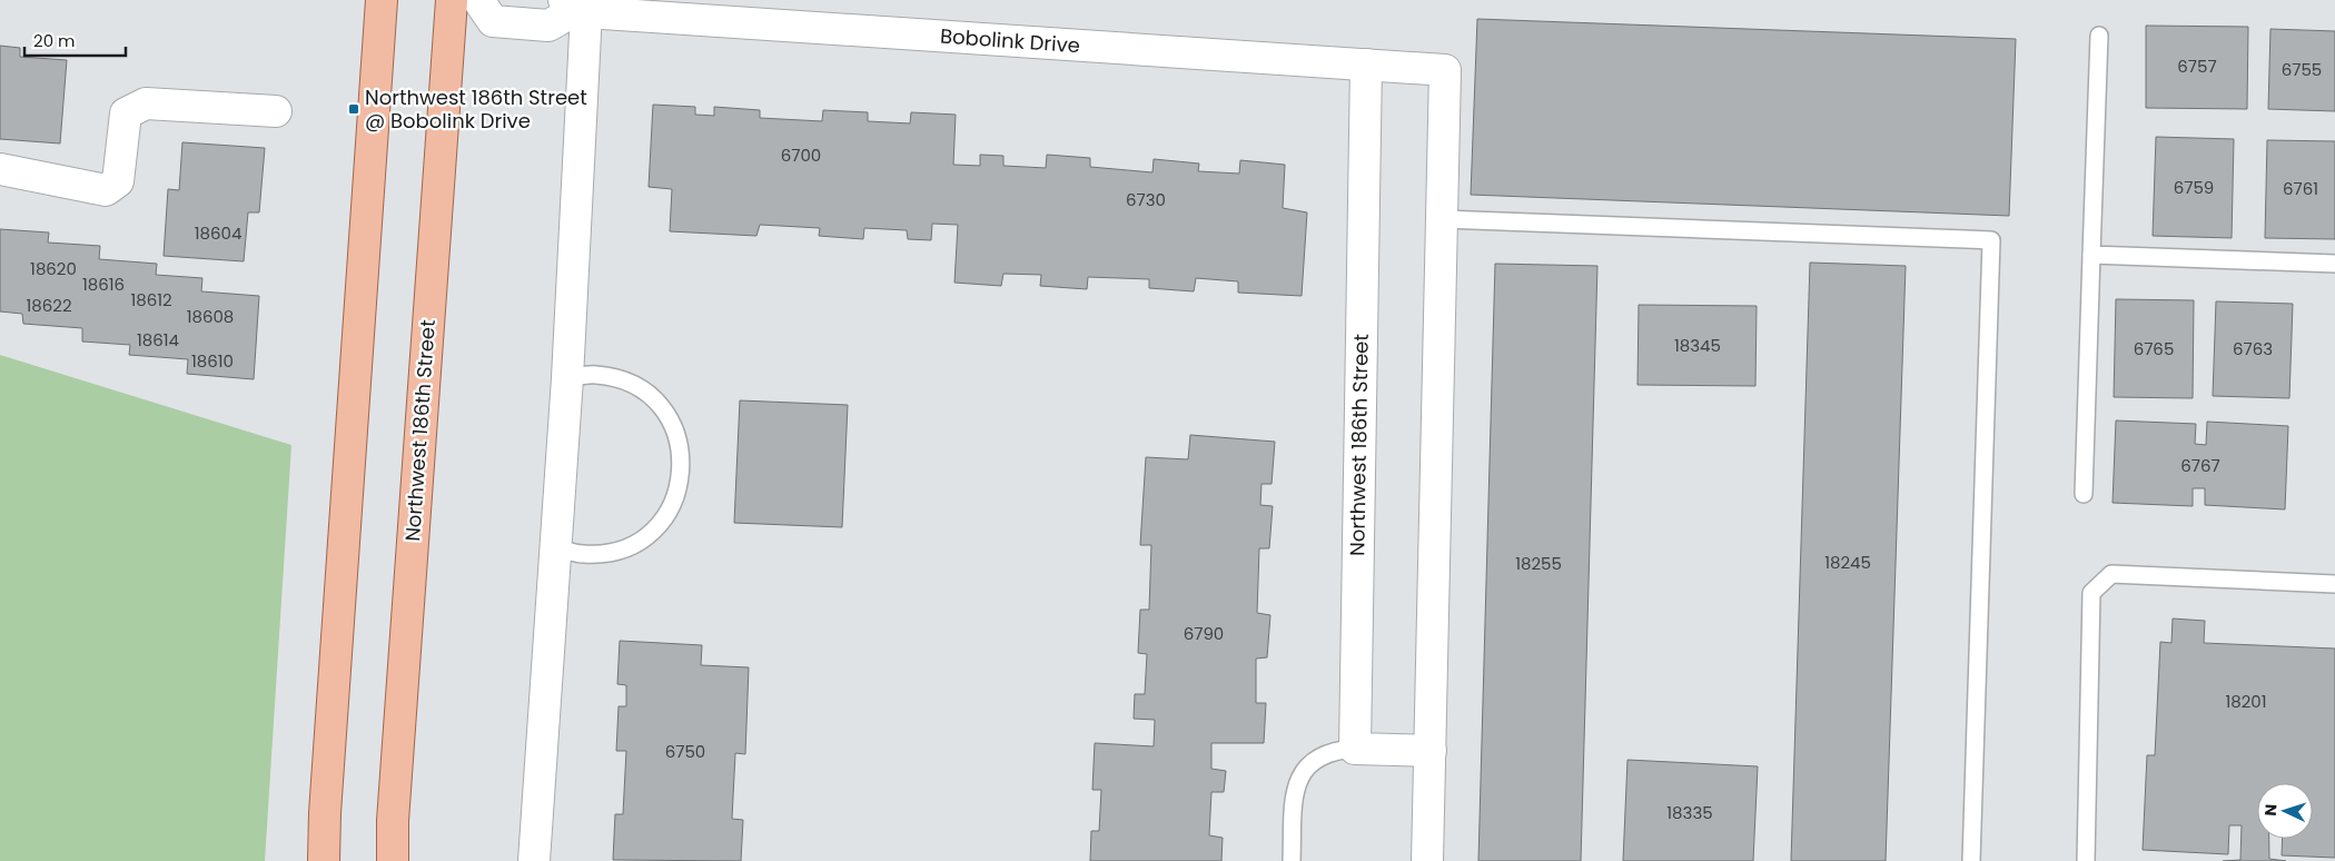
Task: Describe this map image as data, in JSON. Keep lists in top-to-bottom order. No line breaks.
{"streets":{"main road":["Northwest 186th Street"],"street":["Bobolink Drive"]},"crossings":[["Bobolink Drive","Northwest 186th Street"]],"places":{"transit":["Northwest 186th Street @ Bobolink Drive"]},"house_numbers":["6757","6755","6700","6759","6761","6730","18604","18620","18616","18612","18622","18608","18614","18345","6765","6763","18610","6767","18245","18255","6790","18201","6750","18335"],"scale_bar":"20 m","north":"left"}
